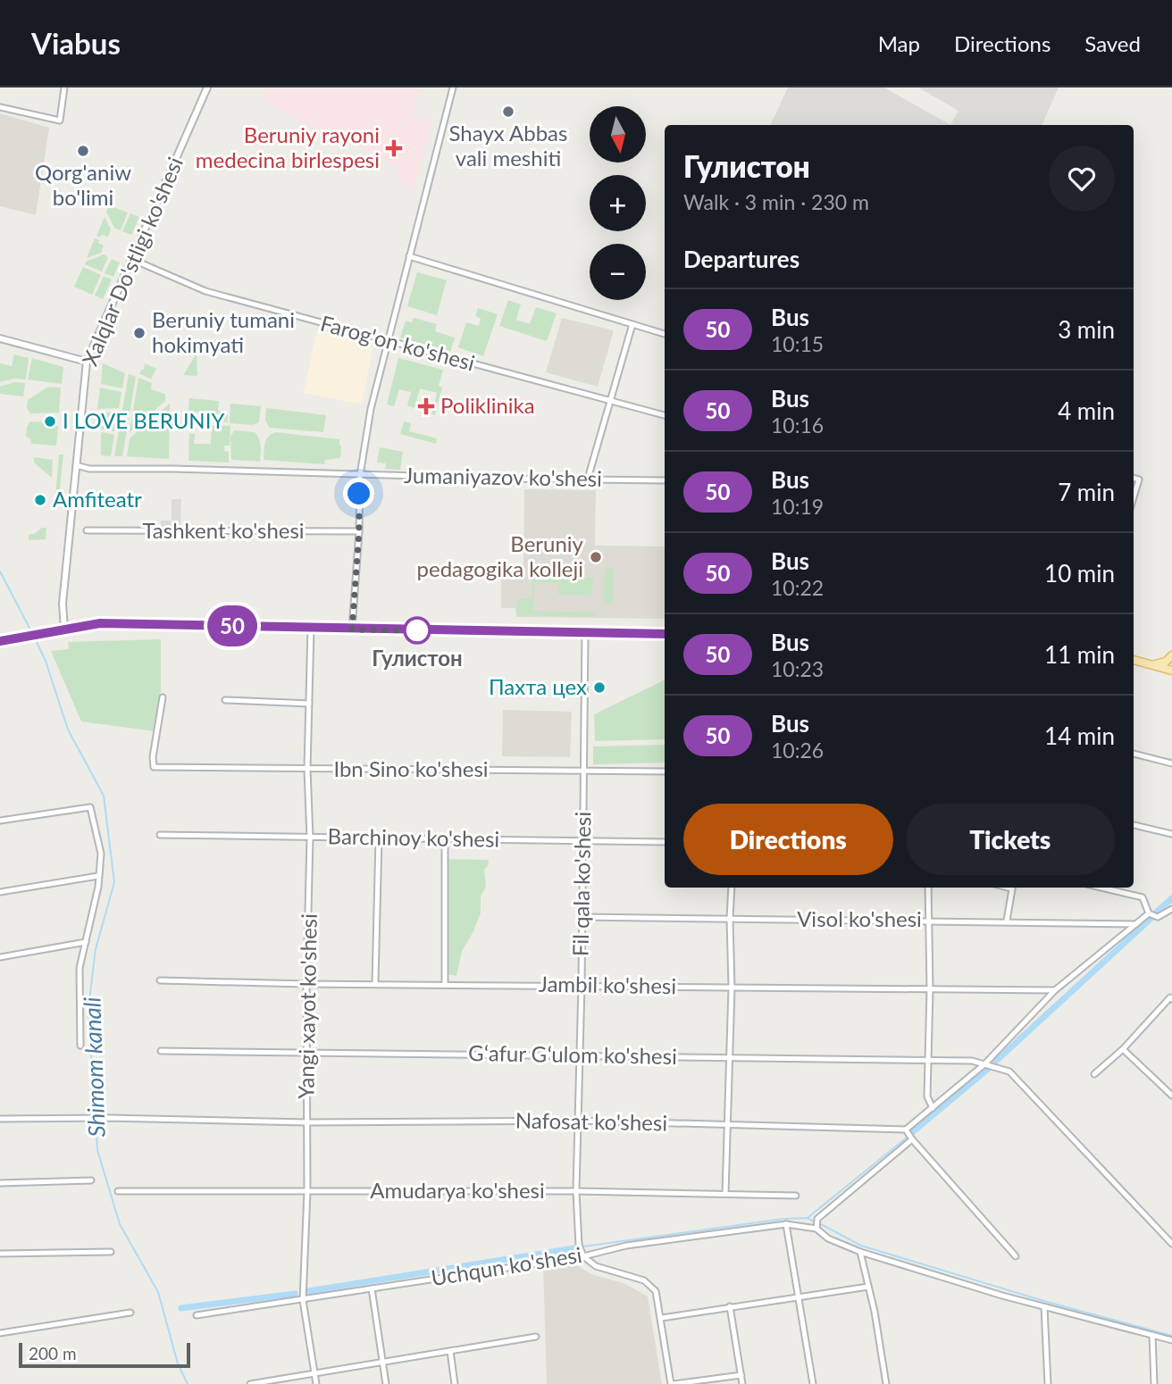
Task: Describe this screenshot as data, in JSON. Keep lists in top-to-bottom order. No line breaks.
{"streets":{"street":["Xalqlar Do'stligi ko'shesi","Farog'on ko'shesi","Jumaniyazov ko'shesi","Tashkent ko'shesi","Ibn Sino ko'shesi","Barchinoy ko'shesi","Fil qala ko'shesi","Visol ko'shesi","Jambil ko'shesi","Yangi xayot ko'shesi","Gʻafur Gʻulom ko'shesi","Nafosat ko'shesi","Amudarya ko'shesi","Uchqun ko'shesi"]},"crossings":[["Xalqlar Do'stligi ko'shesi","Farog'on ko'shesi"],["Xalqlar Do'stligi ko'shesi","Jumaniyazov ko'shesi"],["Ibn Sino ko'shesi","Fil qala ko'shesi"],["Ibn Sino ko'shesi","Yangi xayot ko'shesi"],["Barchinoy ko'shesi","Fil qala ko'shesi"],["Barchinoy ko'shesi","Yangi xayot ko'shesi"],["Fil qala ko'shesi","Visol ko'shesi"],["Fil qala ko'shesi","Jambil ko'shesi"],["Fil qala ko'shesi","Gʻafur Gʻulom ko'shesi"],["Fil qala ko'shesi","Nafosat ko'shesi"],["Fil qala ko'shesi","Amudarya ko'shesi"],["Fil qala ko'shesi","Uchqun ko'shesi"],["Jambil ko'shesi","Yangi xayot ko'shesi"],["Yangi xayot ko'shesi","Gʻafur Gʻulom ko'shesi"],["Yangi xayot ko'shesi","Nafosat ko'shesi"],["Yangi xayot ko'shesi","Amudarya ko'shesi"],["Yangi xayot ko'shesi","Uchqun ko'shesi"]],"water":["Shimom kanali"],"places":{"other":["Shayx Abbas vali meshiti","Qorg'aniw bo'limi","Beruniy tumani hokimyati","I LOVE BERUNIY","Amfiteatr","Beruniy pedagogika kolleji","Гулистон","Пахта цех"],"health":["Beruniy rayoni medecina birlespesi","Poliklinika"]},"lines":["bus line 50"],"scale_bar":"200 m","north":"bottom","page":{"header":"Viabus","nav":["Map","Directions","Saved"],"on_map":"50","map_buttons":["+","−"],"heading":[["Гулистон","Walk · 3 min · 230 m"],"Departures"],"list":[{"mark":"50","name":"Bus","note":"10:15","value":"3 min"},{"mark":"50","name":"Bus","note":"10:16","value":"4 min"},{"mark":"50","name":"Bus","note":"10:19","value":"7 min"},{"mark":"50","name":"Bus","note":"10:22","value":"10 min"},{"mark":"50","name":"Bus","note":"10:23","value":"11 min"},{"mark":"50","name":"Bus","note":"10:26","value":"14 min"}],"buttons":["Directions","Tickets"],"scale":"200 m"}}
